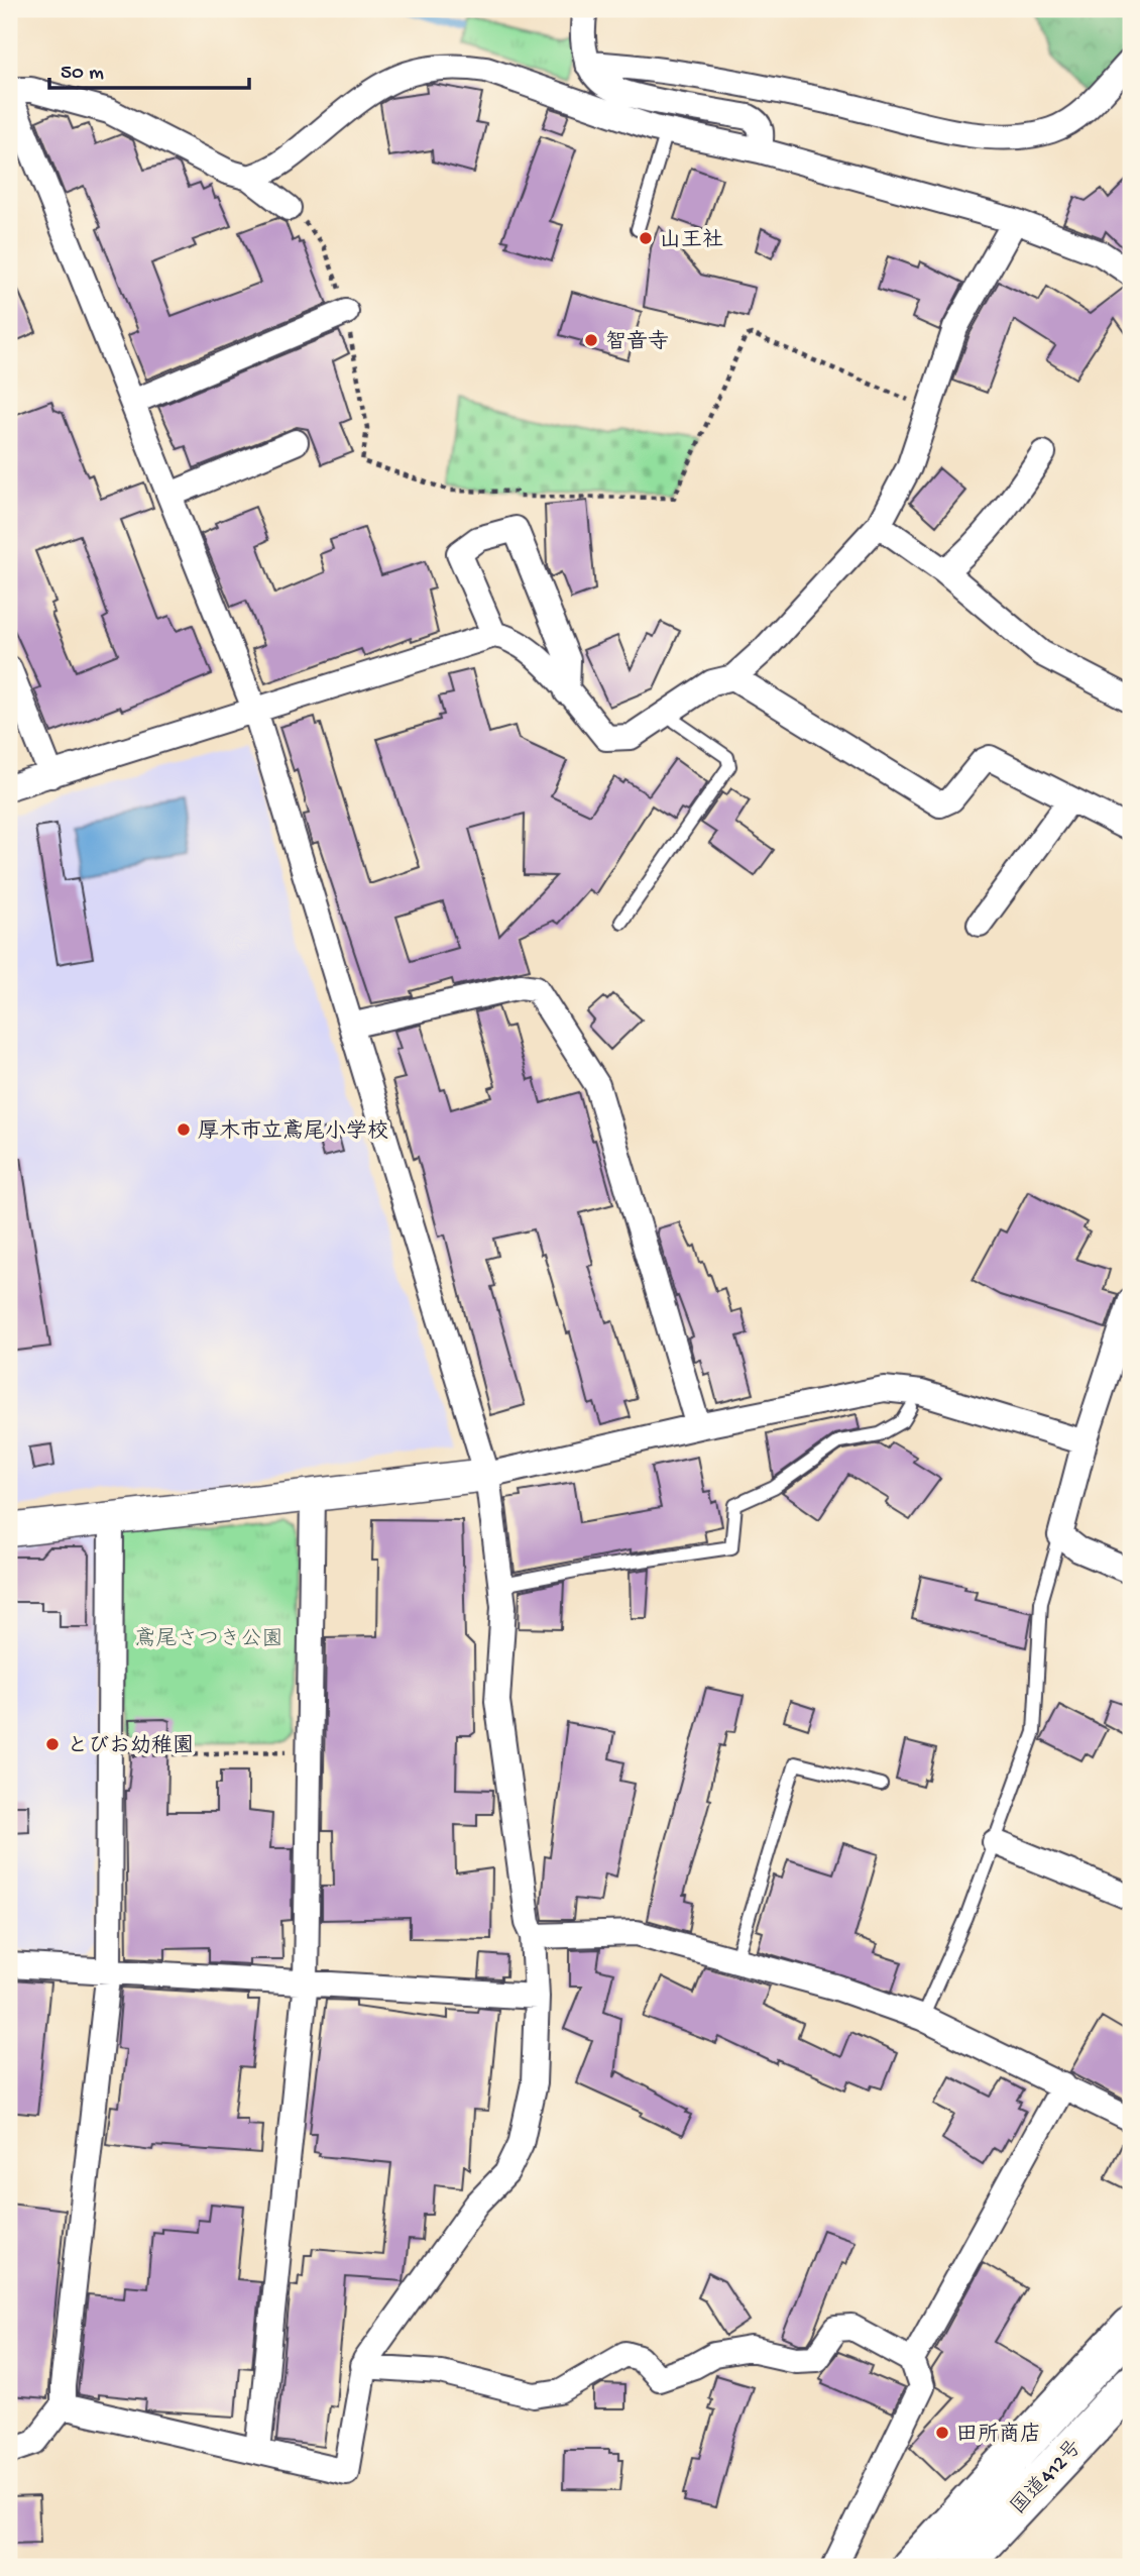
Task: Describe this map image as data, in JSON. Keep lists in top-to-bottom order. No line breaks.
{"streets":{"highway":["国道412号"]},"parks":["鳶尾さつき公園"],"places":["山王社","智音寺","厚木市立鳶尾小学校","とびお幼稚園","田所商店"],"scale_bar":"50 m"}
